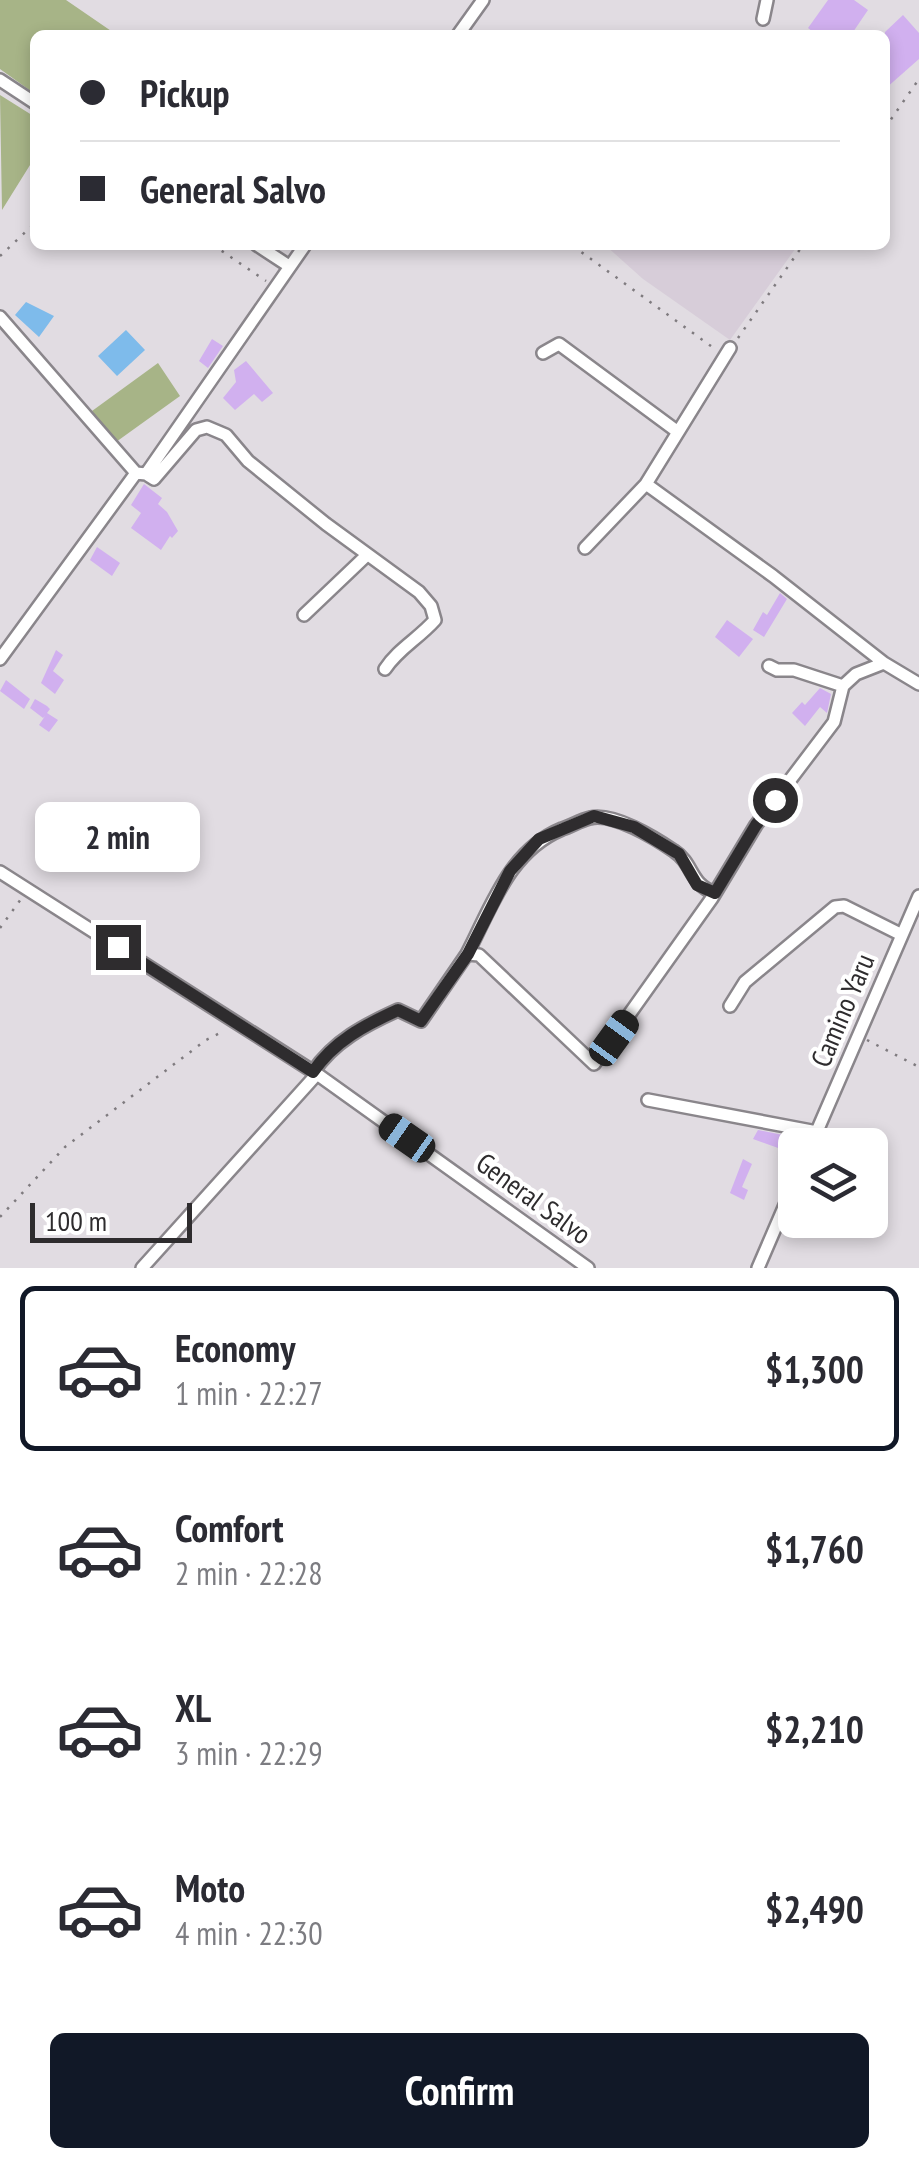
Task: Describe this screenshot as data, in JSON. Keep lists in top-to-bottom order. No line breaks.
{"streets":{"street":["Camino Yaru","General Salvo"]},"scale_bar":"100 m","page":{"banner":["Pickup","General Salvo"],"bubble":"2 min","scale":"100 m","list":[{"name":"Economy","note":"1 min · 22:27","value":"$1,300"},{"name":"Comfort","note":"2 min · 22:28","value":"$1,760"},{"name":"XL","note":"3 min · 22:29","value":"$2,210"},{"name":"Moto","note":"4 min · 22:30","value":"$2,490"}],"buttons":"Confirm"}}
